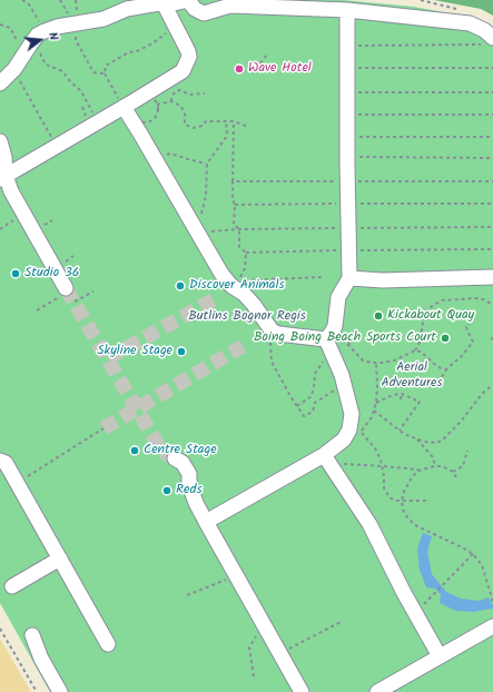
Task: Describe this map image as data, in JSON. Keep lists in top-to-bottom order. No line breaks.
{"parks":["Butlins Bognor Regis","Aerial Adventures"],"places":["Wave Hotel","Studio 36","Discover Animals","Kickabout Quay","Boing Boing Beach Sports Court","Skyline Stage","Centre Stage","Reds"],"north":"right"}
